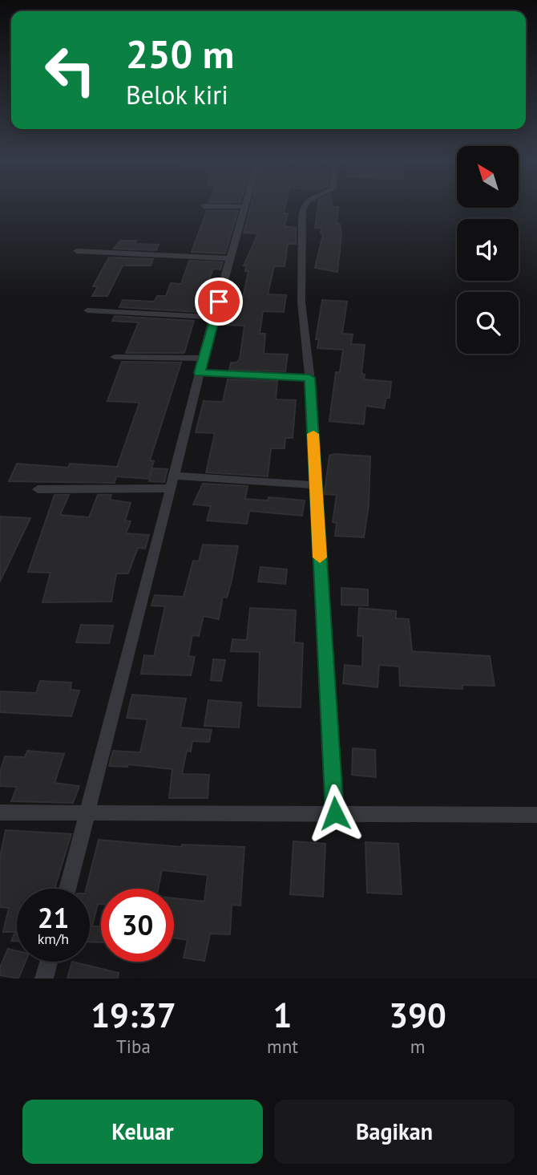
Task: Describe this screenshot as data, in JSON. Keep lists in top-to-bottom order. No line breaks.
{"north":"top left","page":{"turn":["250 m","Belok kiri"],"speed":"21 km/h","limit":"30","eta":["19:37","Tiba","1","mnt","390","m"],"buttons":["Keluar","Bagikan"]}}
